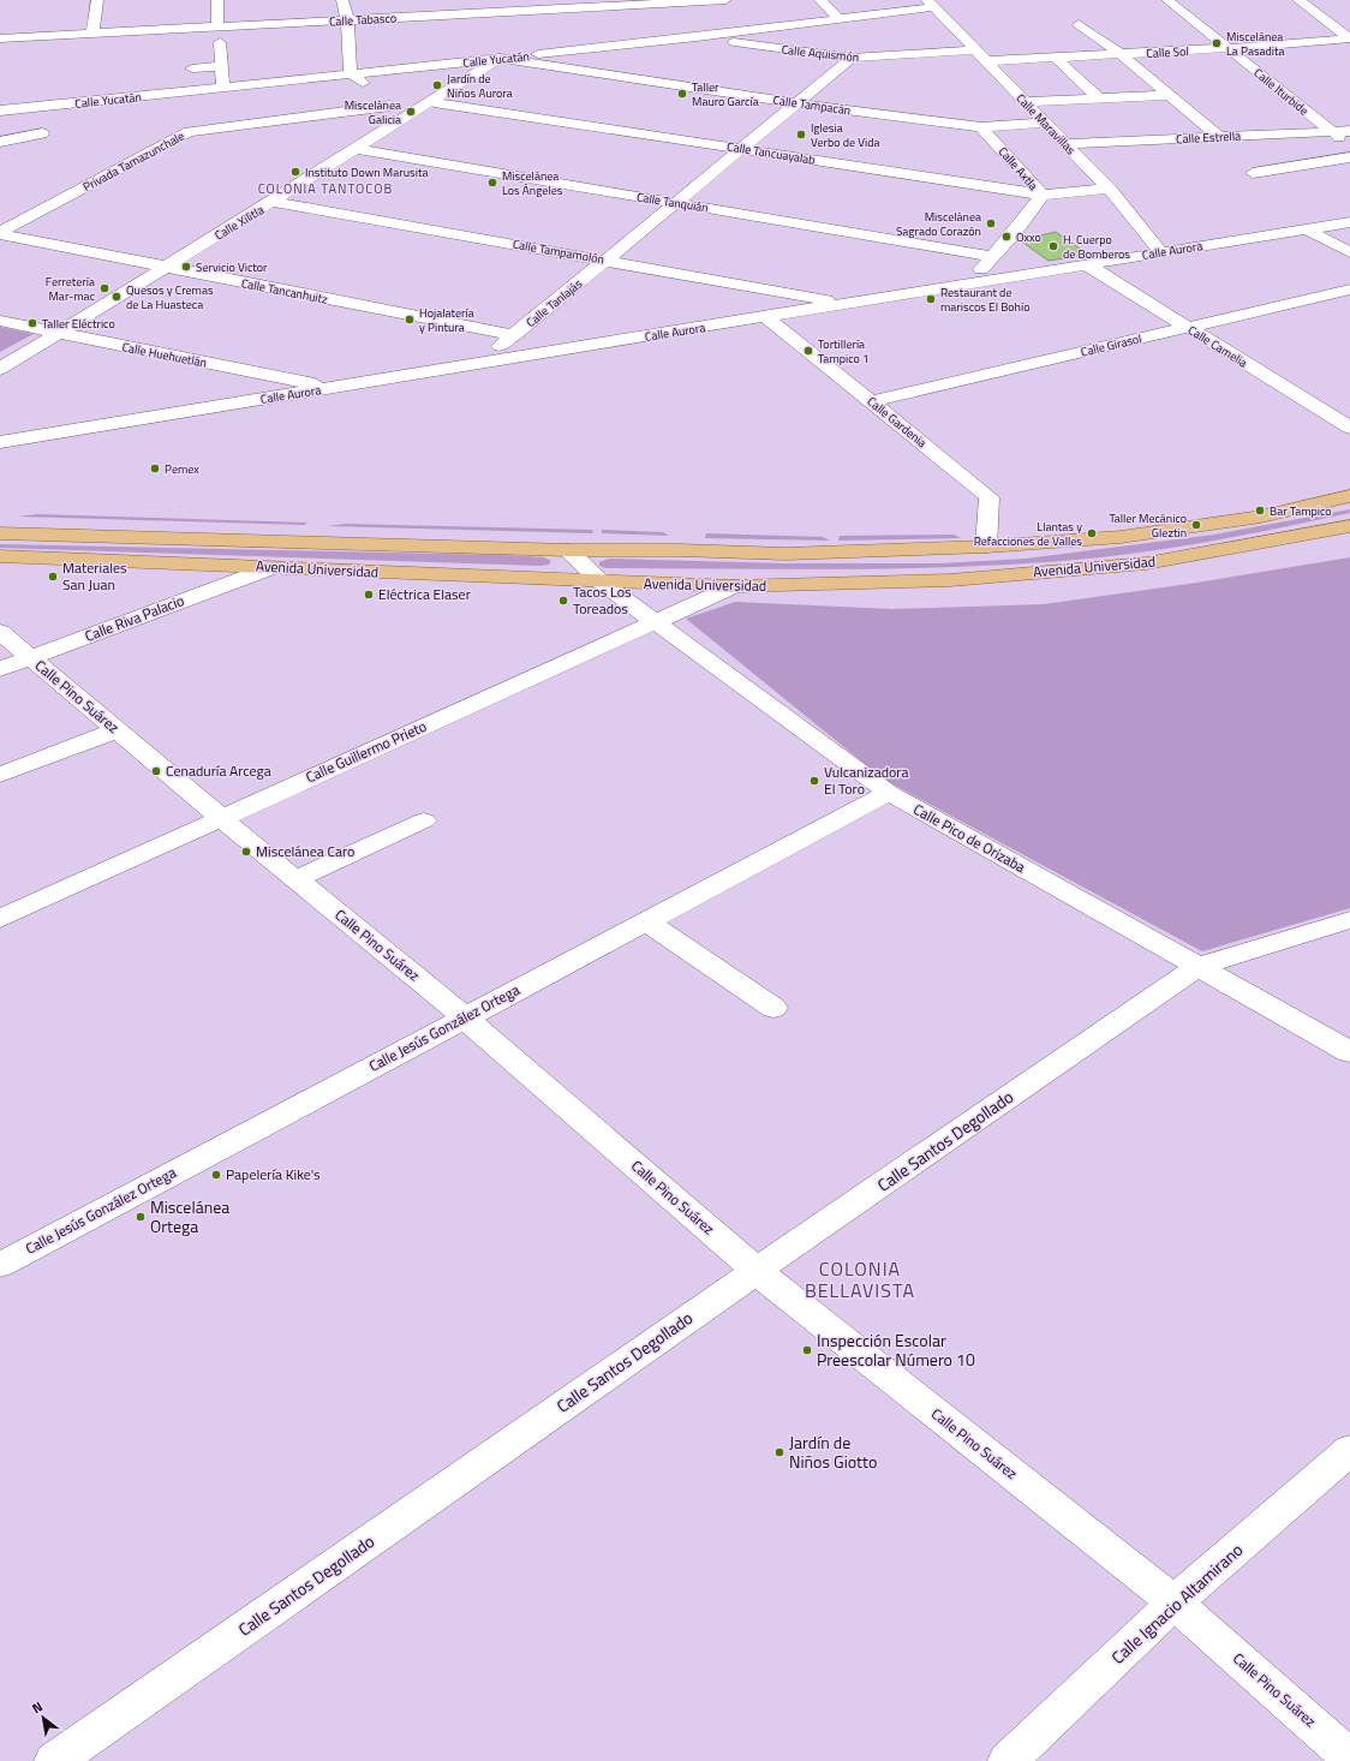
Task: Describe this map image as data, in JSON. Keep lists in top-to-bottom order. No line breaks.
{"streets":{"main road":["Avenida Universidad"],"street":["Calle Tabasco","Calle Sol","Calle Aquismón","Calle Yucatán","Calle Iturbide","Calle Tampacán","Calle Maravillas","Calle Estrella","Calle Tancuayalab","Privada Tamazunchale","Calle Axtla","Calle Tanquián","Calle Xilitla","Calle Aurora","Calle Tampamolón","Calle Tancanhuitz","Calle Tanlajás","Calle Girasol","Calle Camelia","Calle Huehuetlán","Calle Gardenia","Calle Riva Palacio","Calle Pino Suárez","Calle Guillermo Prieto","Calle Pico de Orizaba","Calle Jesús González Ortega","Calle Santos Degollado","Calle Ignacio Altamirano"]},"crossings":[["Calle Sol","Calle Iturbide"],["Calle Sol","Calle Maravillas"],["Calle Aquismón","Calle Yucatán"],["Calle Aquismón","Calle Maravillas"],["Calle Aquismón","Calle Tanlajás"],["Calle Yucatán","Calle Tampacán"],["Calle Yucatán","Calle Maravillas"],["Calle Yucatán","Calle Xilitla"],["Calle Iturbide","Calle Estrella"],["Calle Tampacán","Calle Axtla"],["Calle Tampacán","Calle Xilitla"],["Calle Tampacán","Calle Tanlajás"],["Calle Maravillas","Calle Estrella"],["Calle Maravillas","Calle Tancuayalab"],["Calle Maravillas","Calle Axtla"],["Calle Maravillas","Calle Aurora"],["Calle Tancuayalab","Calle Axtla"],["Calle Tancuayalab","Calle Xilitla"],["Calle Tancuayalab","Calle Tanlajás"],["Privada Tamazunchale","Calle Tancanhuitz"],["Calle Axtla","Calle Tanquián"],["Calle Axtla","Calle Aurora"],["Calle Tanquián","Calle Xilitla"],["Calle Tanquián","Calle Tanlajás"],["Calle Xilitla","Calle Tampamolón"],["Calle Xilitla","Calle Tancanhuitz"],["Calle Xilitla","Calle Huehuetlán"],["Calle Aurora","Calle Tampamolón"],["Calle Aurora","Calle Tanlajás"],["Calle Aurora","Calle Camelia"],["Calle Aurora","Calle Huehuetlán"],["Calle Aurora","Calle Gardenia"],["Calle Tampamolón","Calle Tanlajás"],["Calle Tancanhuitz","Calle Tanlajás"],["Calle Girasol","Calle Camelia"],["Calle Girasol","Calle Gardenia"],["Calle Gardenia","Avenida Universidad"],["Avenida Universidad","Calle Riva Palacio"],["Avenida Universidad","Calle Guillermo Prieto"],["Avenida Universidad","Calle Pico de Orizaba"],["Calle Riva Palacio","Calle Pino Suárez"],["Calle Pino Suárez","Calle Guillermo Prieto"],["Calle Pino Suárez","Calle Jesús González Ortega"],["Calle Pino Suárez","Calle Santos Degollado"],["Calle Pino Suárez","Calle Ignacio Altamirano"],["Calle Guillermo Prieto","Calle Pico de Orizaba"],["Calle Pico de Orizaba","Calle Jesús González Ortega"],["Calle Pico de Orizaba","Calle Santos Degollado"]],"districts":["COLONIA TANTOCOB","COLONIA BELLAVISTA"],"places":["Miscelánea La Pasadita","Jardín de Niños Aurora","Taller Mauro García","Miscelánea Galicia","Iglesia Verbo de Vida","Instituto Down Marusita","Miscelánea Los Ángeles","Miscelánea Sagrado Corazón","Oxxo","H. Cuerpo de Bomberos","Servicio Victor","Ferretería Mar-mac","Quesos y Cremas de La Huasteca","Restaurant de mariscos El Bohío","Hojalatería y Pintura","Taller Eléctrico","Tortillería Tampico 1","Pemex","Bar Tampico","Taller Mecánico Gleztin","Llantas y Refacciones de Valles","Materiales San Juan","Eléctrica Elaser","Tacos Los Toreados","Cenaduría Arcega","Vulcanizadora El Toro","Miscelánea Caro","Papelería Kike's","Miscelánea Ortega","Inspección Escolar Preescolar Número 10","Jardín de Niños Giotto"],"north":"top left"}
